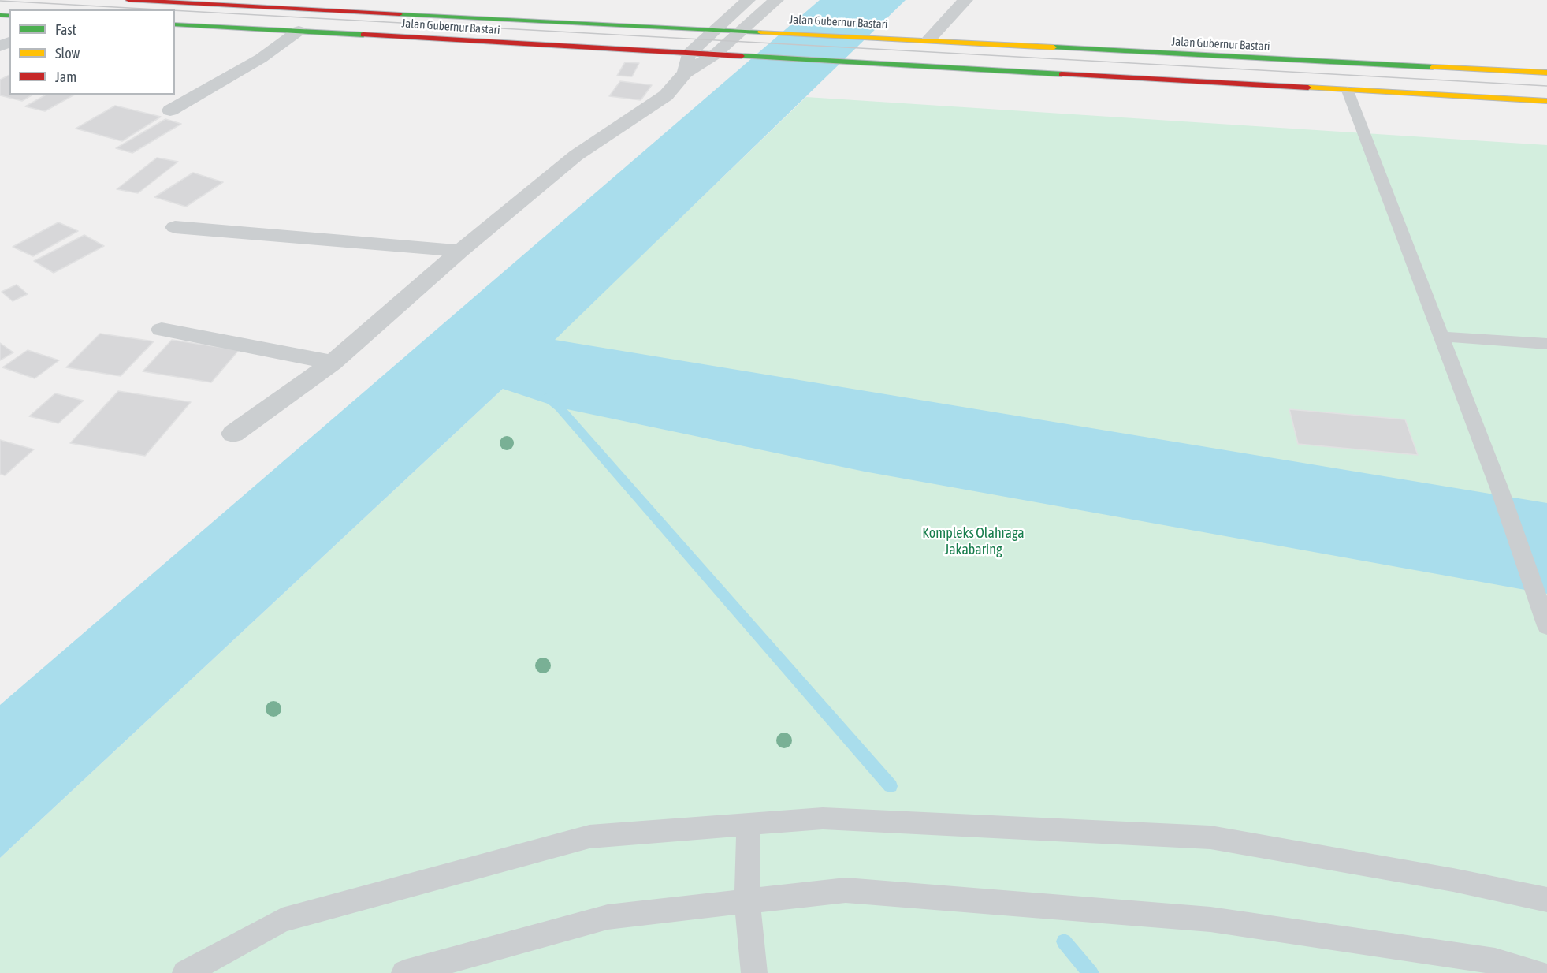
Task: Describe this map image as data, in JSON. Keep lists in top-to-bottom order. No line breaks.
{"streets":{"highway":["Jalan Gubernur Bastari"]},"parks":["Kompleks Olahraga Jakabaring"],"legend":["Fast","Slow","Jam"]}
